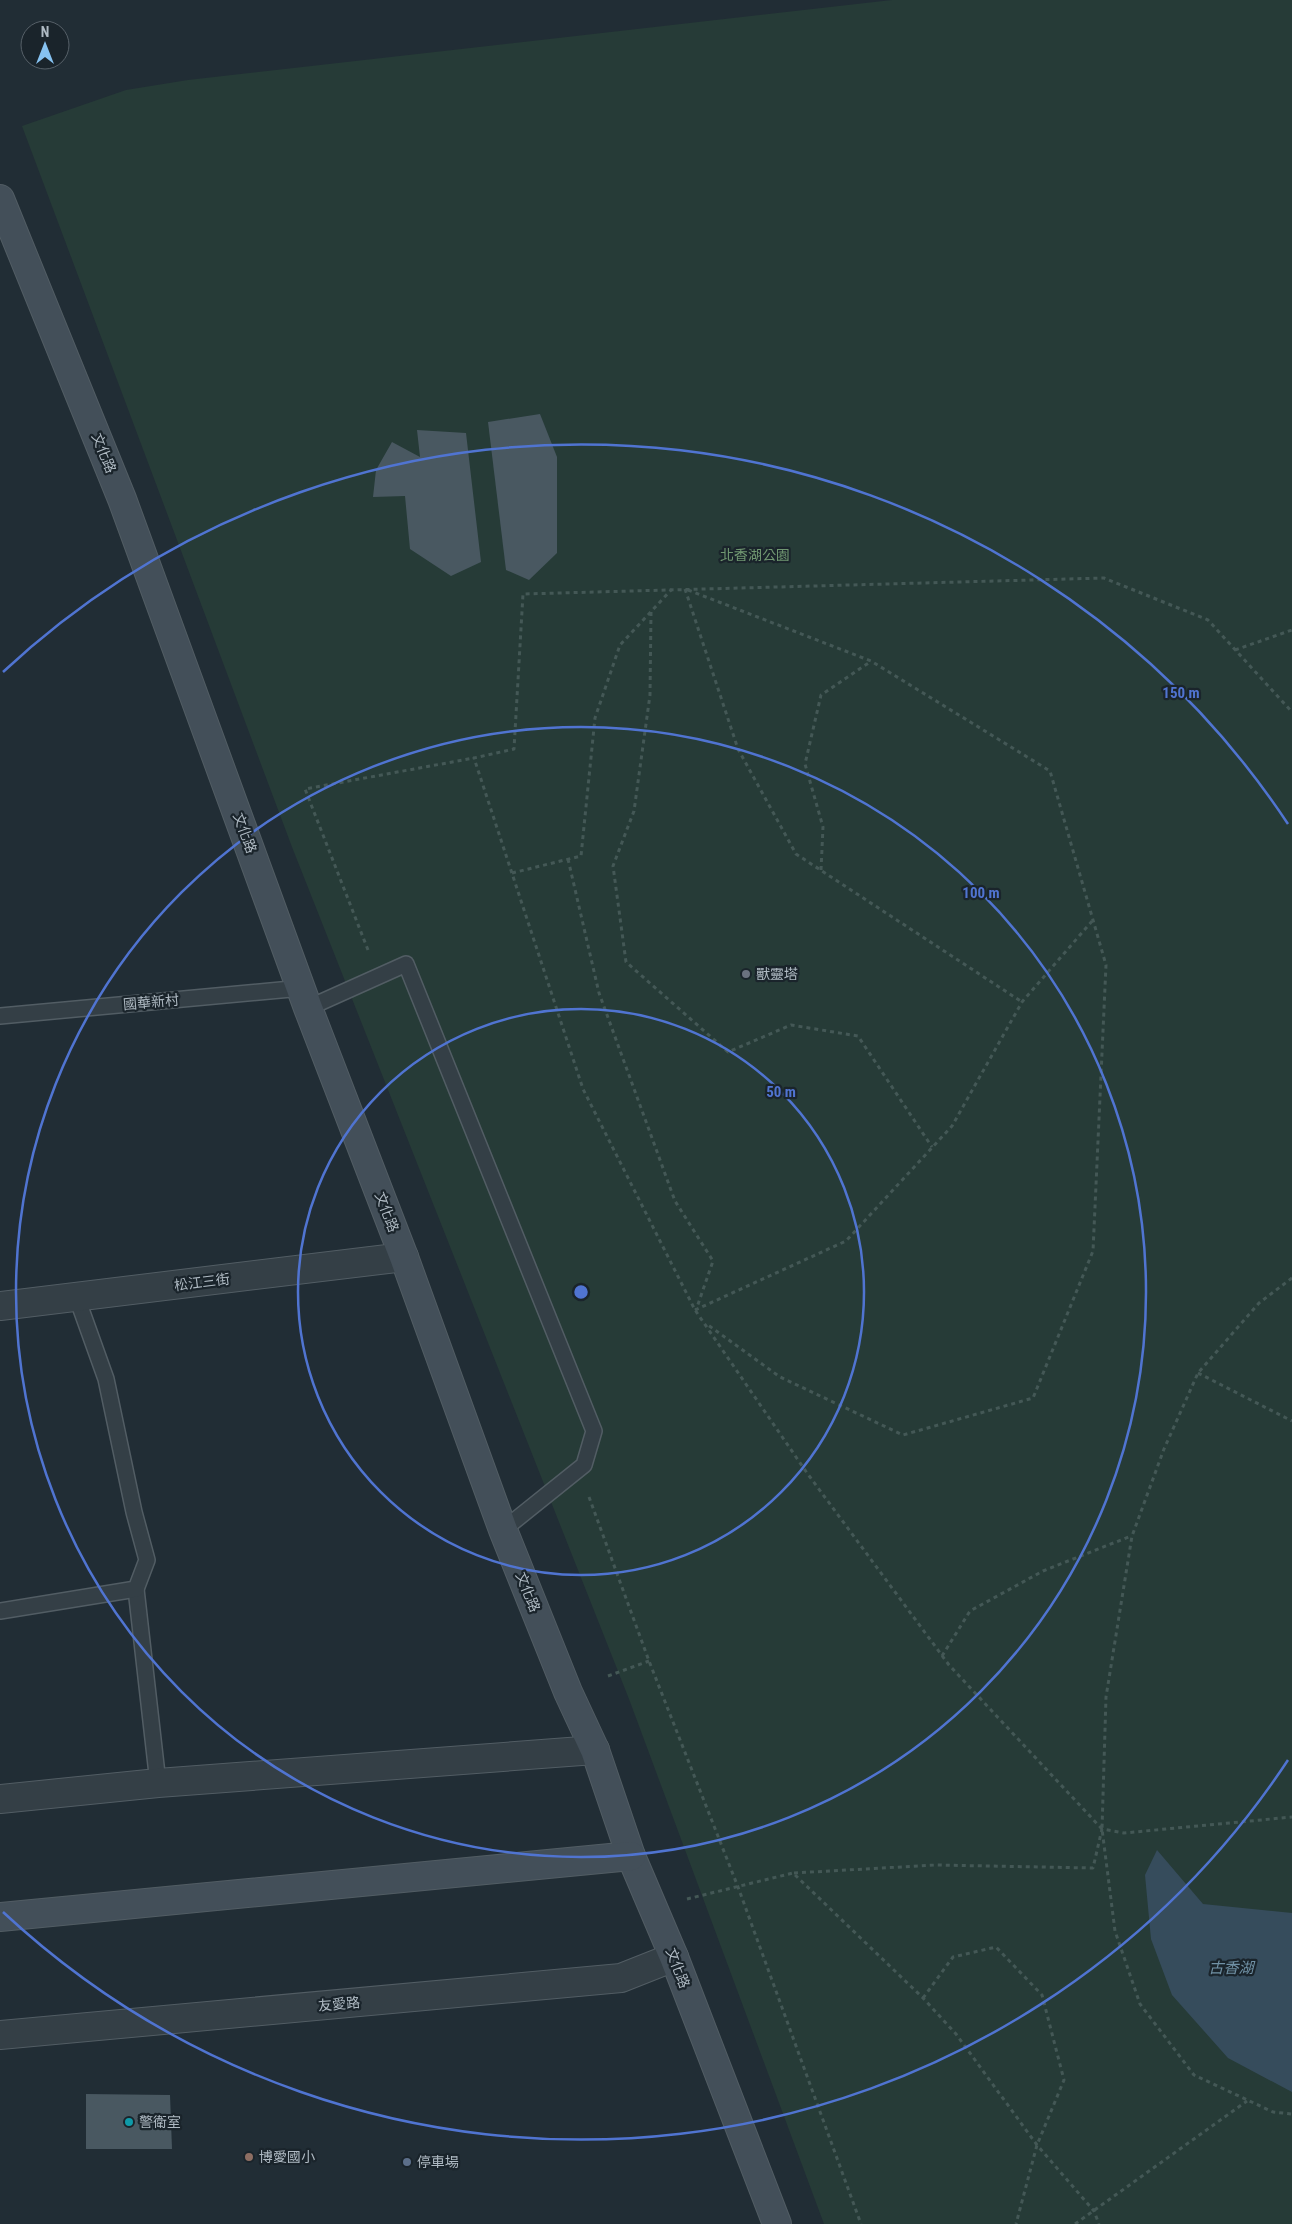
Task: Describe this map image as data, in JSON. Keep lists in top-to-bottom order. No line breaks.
{"streets":{"street":["文化路","松江三街","友愛路"],"lane":["國華新村"]},"crossings":[["文化路","國華新村"],["文化路","松江三街"],["文化路","友愛路"]],"water":["古香湖"],"parks":["北香湖公園"],"places":["獸靈塔","警衛室","博愛國小","停車場"],"north":"top","rings":["150 m","100 m","50 m"]}
